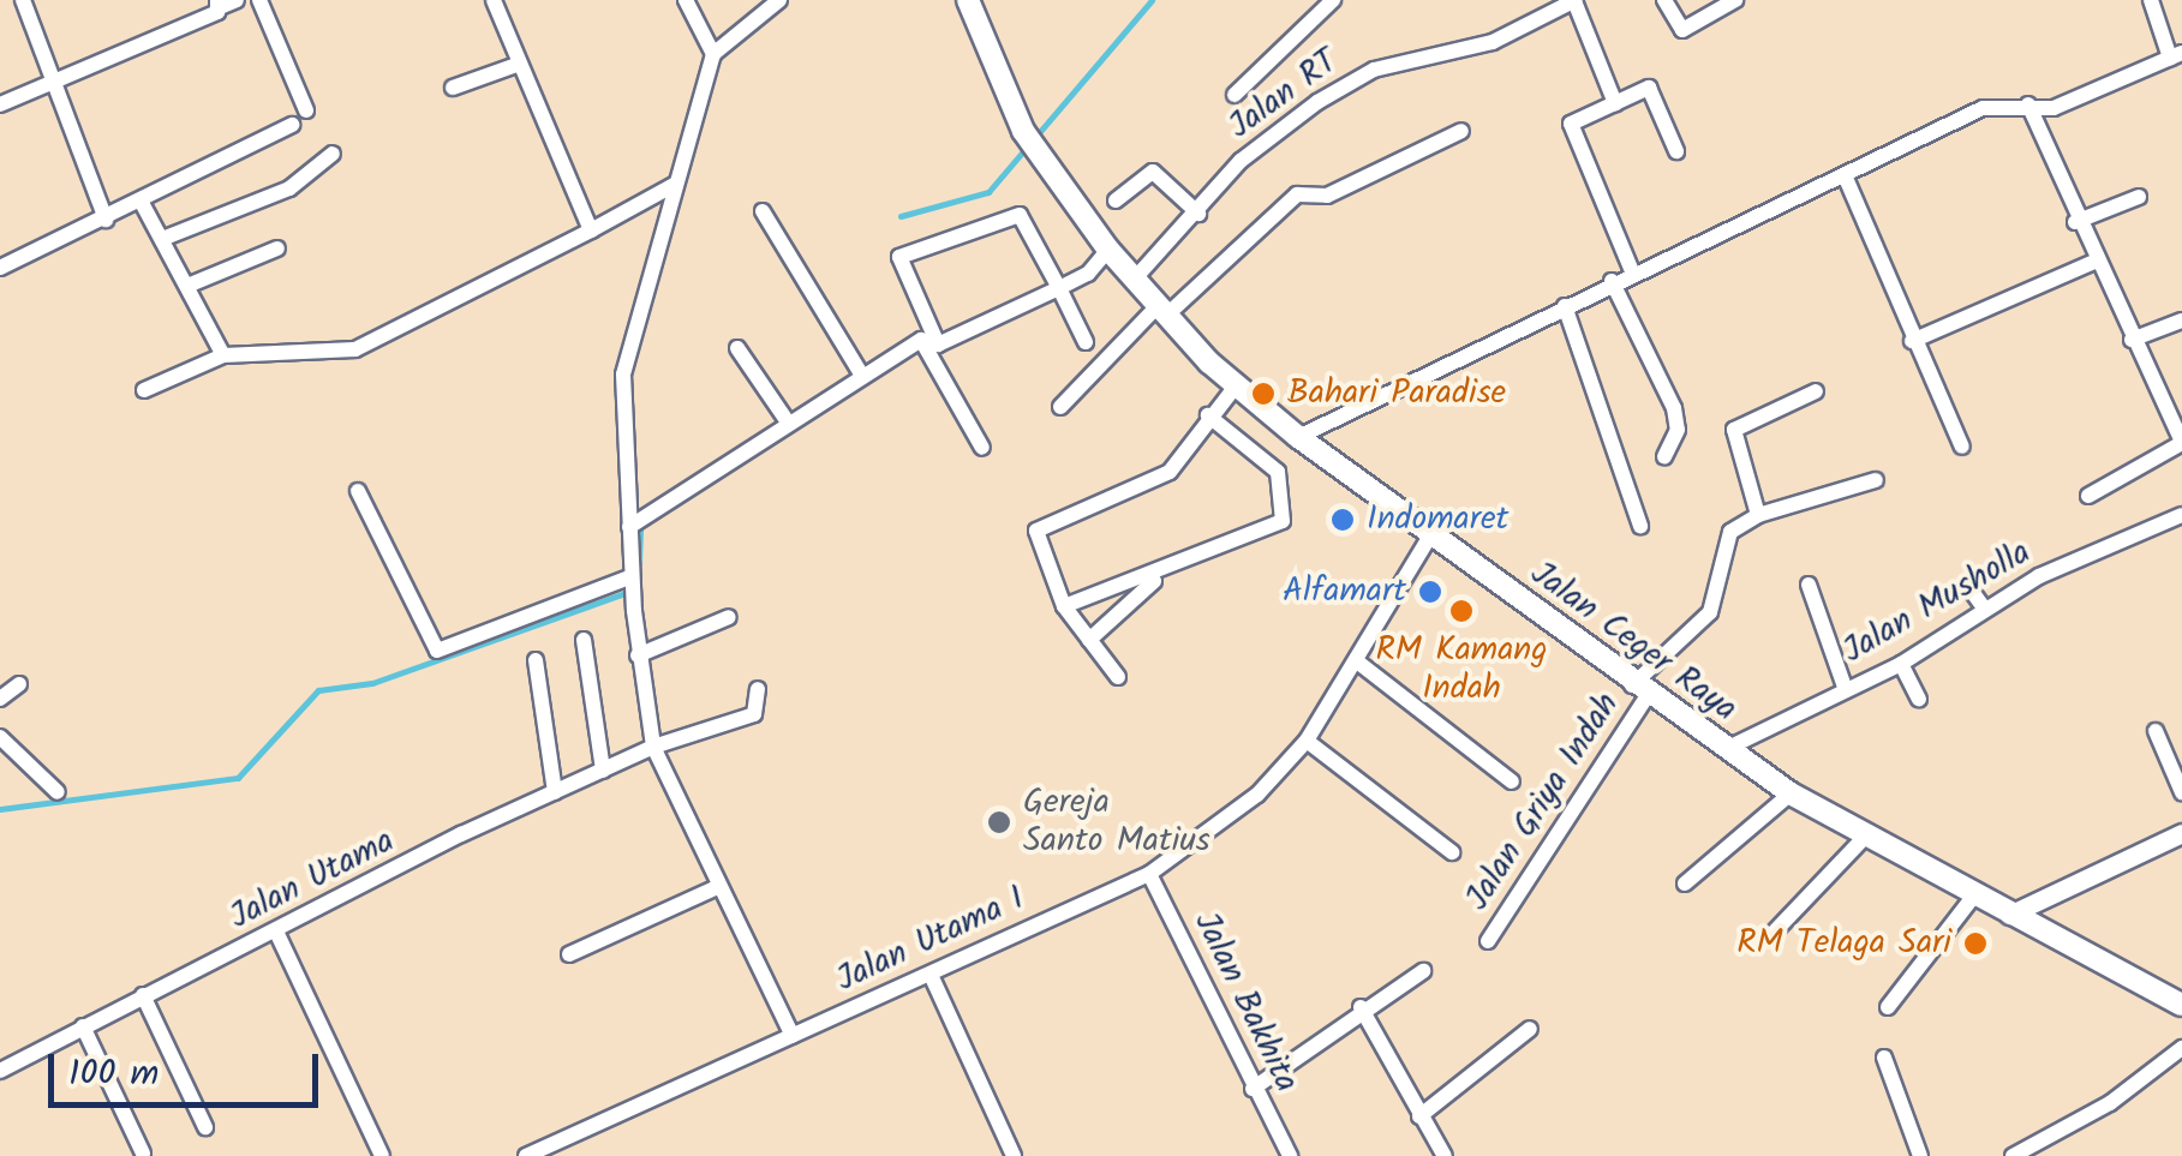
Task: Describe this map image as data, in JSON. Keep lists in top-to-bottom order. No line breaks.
{"streets":{"main road":["Jalan Ceger Raya"],"street":["Jalan RT","Jalan Musholla","Jalan Griya Indah","Jalan Utama","Jalan Utama I","Jalan Bakhita"]},"crossings":[["Jalan RT","Jalan Ceger Raya"],["Jalan Musholla","Jalan Ceger Raya"],["Jalan Ceger Raya","Jalan Griya Indah"],["Jalan Ceger Raya","Jalan Utama I"],["Jalan Utama I","Jalan Bakhita"]],"places":["Bahari Paradise","Indomaret","Alfamart","RM Kamang Indah","Gereja Santo Matius","RM Telaga Sari"],"scale_bar":"100 m"}
